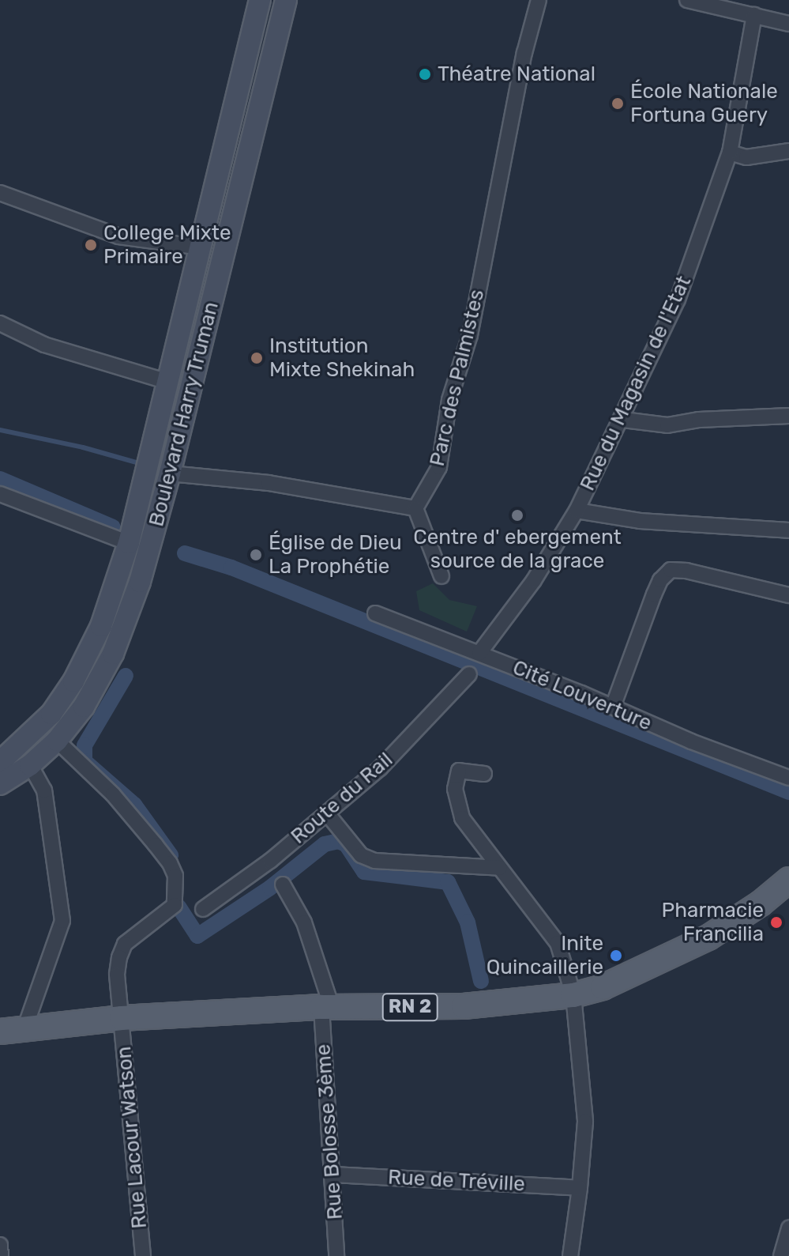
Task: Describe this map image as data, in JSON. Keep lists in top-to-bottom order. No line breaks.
{"streets":{"main road":["Boulevard Harry Truman","RN 2"],"street":["Parc des Palmistes","Rue du Magasin de l'Etat","Cité Louverture","Route du Rail","Rue Bolosse 3ème","Rue Lacour Watson","Rue de Tréville"]},"crossings":[["Rue du Magasin de l'Etat","Cité Louverture"],["Boulevard Harry Truman","Rue Lacour Watson"],["RN 2","Rue Bolosse 3ème"],["RN 2","Rue Lacour Watson"],["Rue Bolosse 3ème","Rue de Tréville"]],"places":["Théatre National","École Nationale Fortuna Guery","College Mixte Primaire","Institution Mixte Shekinah","Centre d' ebergement source de la grace","Église de Dieu La Prophétie","Pharmacie Francilia","Inite Quincaillerie"]}
